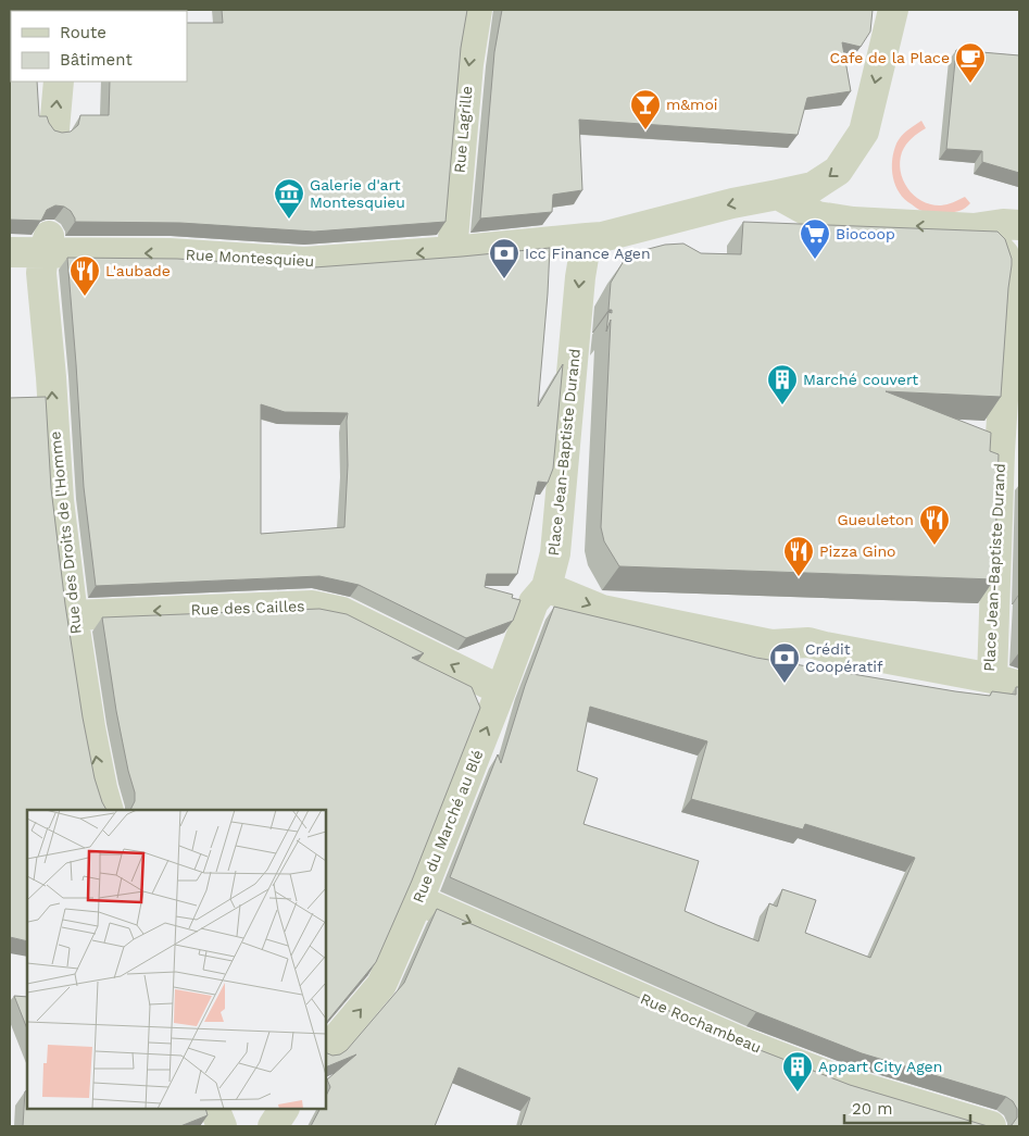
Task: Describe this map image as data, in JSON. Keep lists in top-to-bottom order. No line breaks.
{"streets":{"street":["Rue Lagrille","Rue Montesquieu","Place Jean-Baptiste Durand","Rue des Droits de l'Homme","Rue des Cailles","Rue du Marché au Blé","Rue Rochambeau"]},"crossings":[["Rue Lagrille","Rue Montesquieu"],["Rue Montesquieu","Place Jean-Baptiste Durand"],["Rue Montesquieu","Rue des Droits de l'Homme"],["Place Jean-Baptiste Durand","Rue du Marché au Blé"],["Rue des Droits de l'Homme","Rue des Cailles"],["Rue des Cailles","Rue du Marché au Blé"],["Rue du Marché au Blé","Rue Rochambeau"]],"one_way":["Rue Lagrille","Rue Montesquieu","Rue des Droits de l'Homme","Rue des Cailles","Rue du Marché au Blé","Rue Rochambeau"],"places":{"cafe":["Cafe de la Place"],"bar":["m&moi"],"museum":["Galerie d'art Montesquieu"],"supermarket":["Biocoop"],"bank":["Icc Finance Agen","Crédit Coopératif"],"restaurant":["L'aubade","Gueuleton","Pizza Gino"],"building":["Marché couvert","Appart City Agen"]},"legend":["Route","Bâtiment"],"scale_bar":"20 m"}
